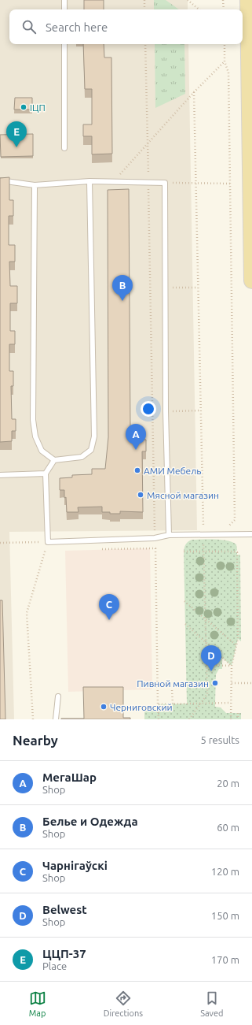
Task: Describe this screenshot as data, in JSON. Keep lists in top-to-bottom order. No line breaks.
{"places":["ІЦП","АМИ Мебель","Мясной магазин","Пивной магазин","Черниговский"],"page":{"search":"Search here","pins":["E","B","A","C","D"],"heading":["Nearby","5 results"],"list":[{"mark":"A","name":"МегаШар","note":"Shop","value":"20 m"},{"mark":"B","name":"Белье и Одежда","note":"Shop","value":"60 m"},{"mark":"C","name":"Чарнігаўскі","note":"Shop","value":"120 m"},{"mark":"D","name":"Belwest","note":"Shop","value":"150 m"},{"mark":"E","name":"ЦЦП-37","note":"Place","value":"170 m"}],"nav":["Map","Directions","Saved"]}}
